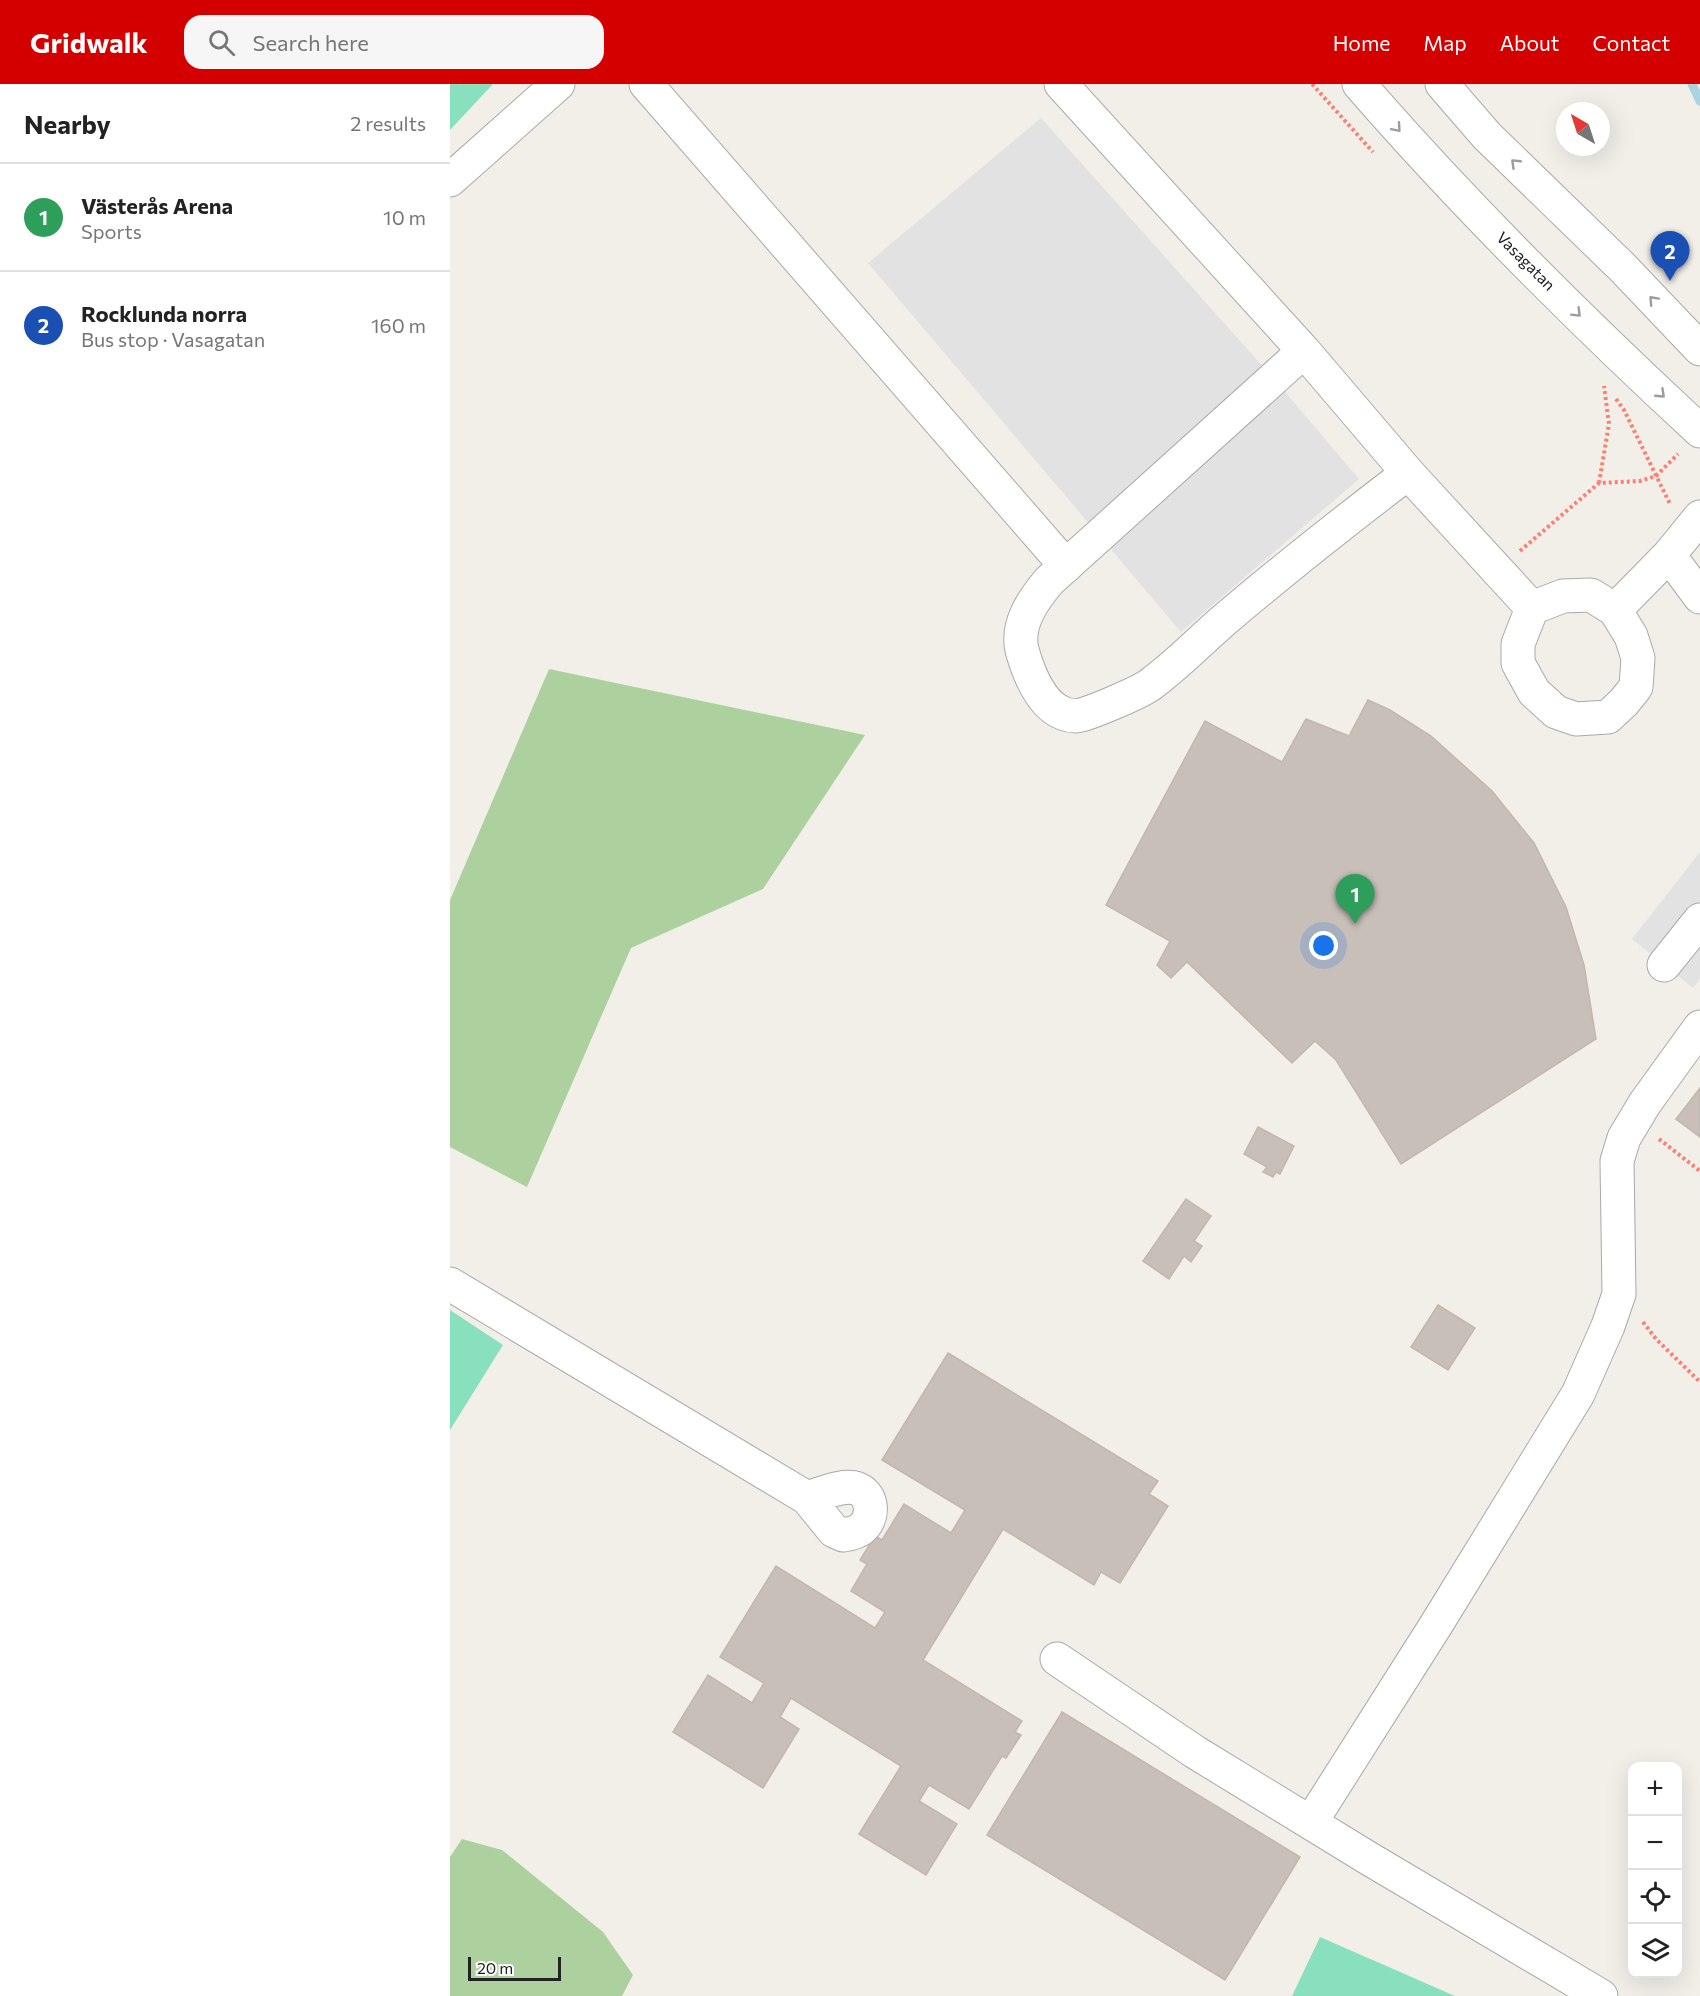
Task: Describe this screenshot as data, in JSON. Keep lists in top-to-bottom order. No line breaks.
{"streets":{"street":["Vasagatan"]},"scale_bar":"20 m","north":"top left","page":{"header":"Gridwalk","search":"Search here","nav":["Home","Map","About","Contact"],"heading":["Nearby","2 results"],"list":[{"mark":"1","name":"Västerås Arena","note":"Sports","value":"10 m"},{"mark":"2","name":"Rocklunda norra","note":"Bus stop · Vasagatan","value":"160 m"}],"pins":["2","1"],"map_buttons":["+","−"],"scale":"20 m"}}
